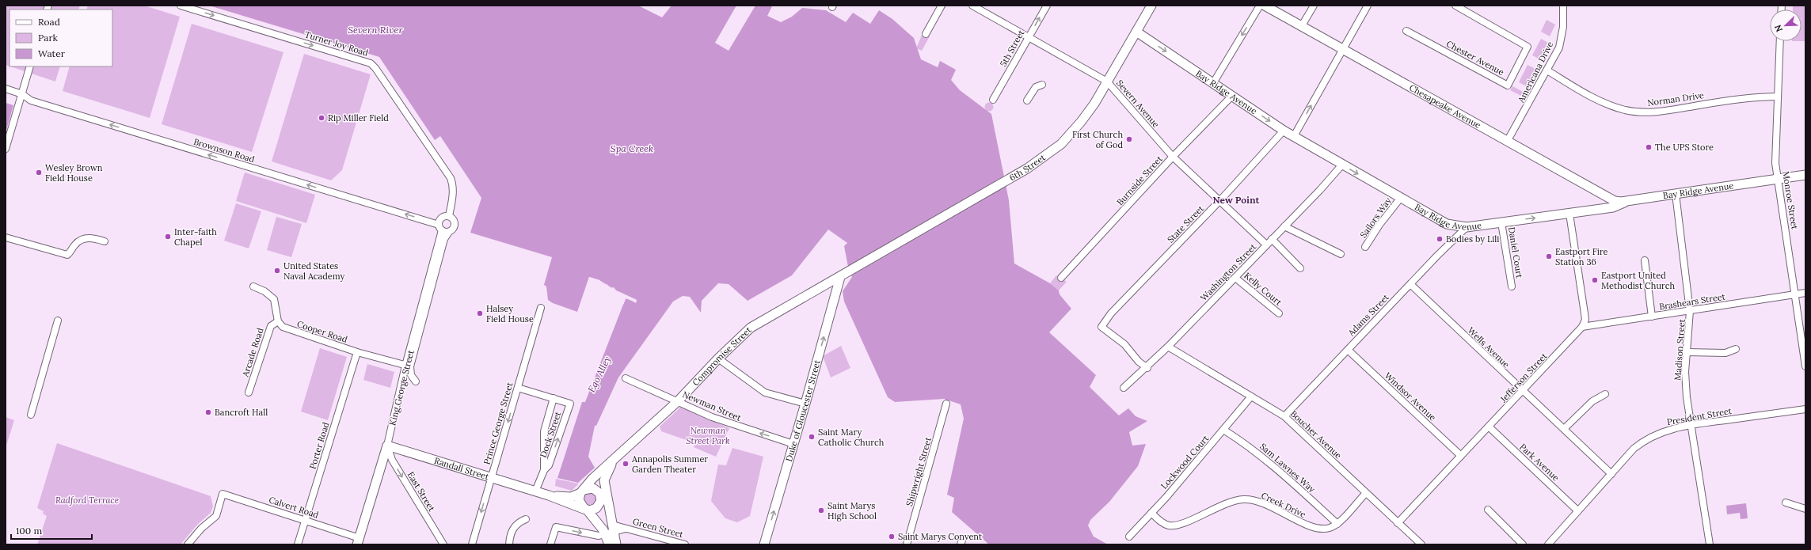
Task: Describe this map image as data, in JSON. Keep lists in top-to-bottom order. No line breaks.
{"streets":{"main road":["Bay Ridge Avenue","Chesapeake Avenue","6th Street","Compromise Street","King George Street","Duke of Gloucester Street","Randall Street"],"street":["Turner Joy Road","5th Street","Chester Avenue","Americana Drive","Norman Drive","Severn Avenue","Brownson Road","Burnside Street","Monroe Street","Sailors Way","State Street","Daniel Court","Washington Street","Kelly Court","Brashears Street","Adams Street","Cooper Road","Wells Avenue","Madison Street","Arcade Road","Jefferson Street","Windsor Avenue","Newman Street","President Street","Prince George Street","Dock Street","Boucher Avenue","Porter Road","Lockwood Court","Park Avenue","Sam Lawnes Way","Shipwright Street","East Street","Creek Drive","Calvert Road","Green Street"]},"crossings":[["Turner Joy Road","Brownson Road"],["Turner Joy Road","King George Street"],["5th Street","Severn Avenue"],["Americana Drive","Norman Drive"],["Americana Drive","Chesapeake Avenue"],["Bay Ridge Avenue","Chesapeake Avenue"],["Bay Ridge Avenue","6th Street"],["Bay Ridge Avenue","Burnside Street"],["Bay Ridge Avenue","Monroe Street"],["Bay Ridge Avenue","Sailors Way"],["Bay Ridge Avenue","State Street"],["Bay Ridge Avenue","Daniel Court"],["Bay Ridge Avenue","Washington Street"],["Bay Ridge Avenue","Adams Street"],["Bay Ridge Avenue","Madison Street"],["Norman Drive","Monroe Street"],["Severn Avenue","6th Street"],["Severn Avenue","Burnside Street"],["Severn Avenue","State Street"],["Severn Avenue","Washington Street"],["Brownson Road","King George Street"],["6th Street","Compromise Street"],["Monroe Street","Brashears Street"],["State Street","Washington Street"],["Washington Street","Kelly Court"],["Washington Street","Boucher Avenue"],["Brashears Street","Madison Street"],["Brashears Street","Jefferson Street"],["Adams Street","Wells Avenue"],["Adams Street","Windsor Avenue"],["Adams Street","Boucher Avenue"],["Cooper Road","Arcade Road"],["Cooper Road","King George Street"],["Cooper Road","Porter Road"],["Wells Avenue","Jefferson Street"],["Wells Avenue","President Street"],["Madison Street","President Street"],["Compromise Street","Newman Street"],["Compromise Street","Duke of Gloucester Street"],["Compromise Street","Randall Street"],["Jefferson Street","Windsor Avenue"],["Jefferson Street","Boucher Avenue"],["Jefferson Street","Park Avenue"],["King George Street","Randall Street"],["King George Street","East Street"],["King George Street","Calvert Road"],["Newman Street","Duke of Gloucester Street"],["President Street","Park Avenue"],["Prince George Street","Randall Street"],["Dock Street","Randall Street"],["Boucher Avenue","Lockwood Court"],["Porter Road","Calvert Road"],["Lockwood Court","Sam Lawnes Way"],["Lockwood Court","Creek Drive"],["Sam Lawnes Way","Creek Drive"],["Randall Street","East Street"]],"one_way":["Turner Joy Road","Bay Ridge Avenue","Brownson Road","Duke of Gloucester Street","Prince George Street","East Street","Green Street"],"districts":["New Point"],"water":["Severn River","Spa Creek","Ego Alley"],"parks":["Newman Street Park","Radford Terrace"],"places":["Rip Miller Field","First Church of God","The UPS Store","Wesley Brown Field House","Inter-faith Chapel","Bodies by Lili","Eastport Fire Station 36","United States Naval Academy","Eastport United Methodist Church","Halsey Field House","Bancroft Hall","Saint Mary Catholic Church","Annapolis Summer Garden Theater","Saint Marys High School","Saint Marys Convent"],"legend":["Road","Park","Water"],"scale_bar":"100 m","north":"bottom left"}
